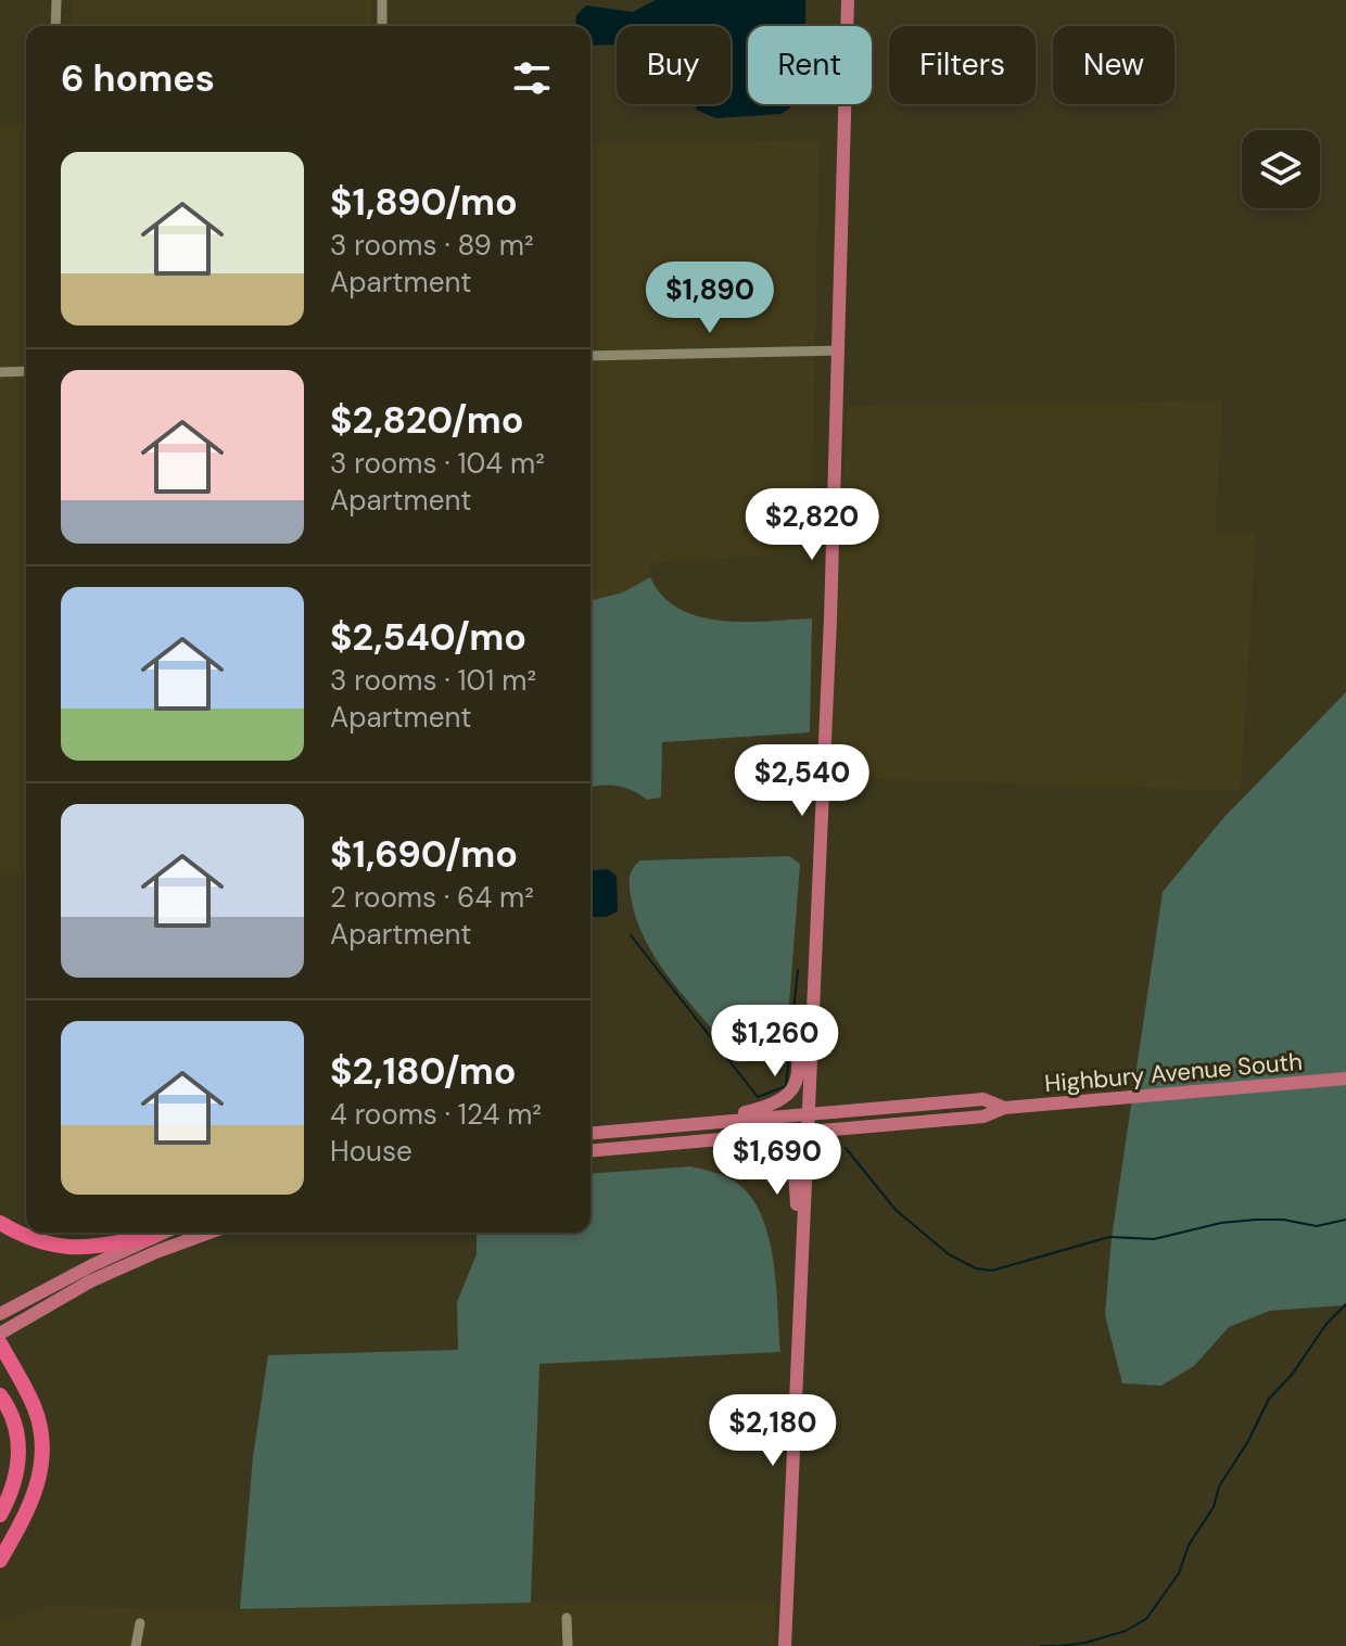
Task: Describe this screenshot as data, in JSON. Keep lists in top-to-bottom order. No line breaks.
{"streets":{"main road":["Highbury Avenue South"]},"page":{"chip":["Buy","Rent","Filters","New"],"heading":"6 homes","list":[{"name":"$1,890/mo","note":"3 rooms · 89 m² · Apartment"},{"name":"$2,820/mo","note":"3 rooms · 104 m² · Apartment"},{"name":"$2,540/mo","note":"3 rooms · 101 m² · Apartment"},{"name":"$1,690/mo","note":"2 rooms · 64 m² · Apartment"},{"name":"$2,180/mo","note":"4 rooms · 124 m² · House"}],"price":["$1,890","$2,820","$2,540","$1,260","$1,690","$2,180"]}}
